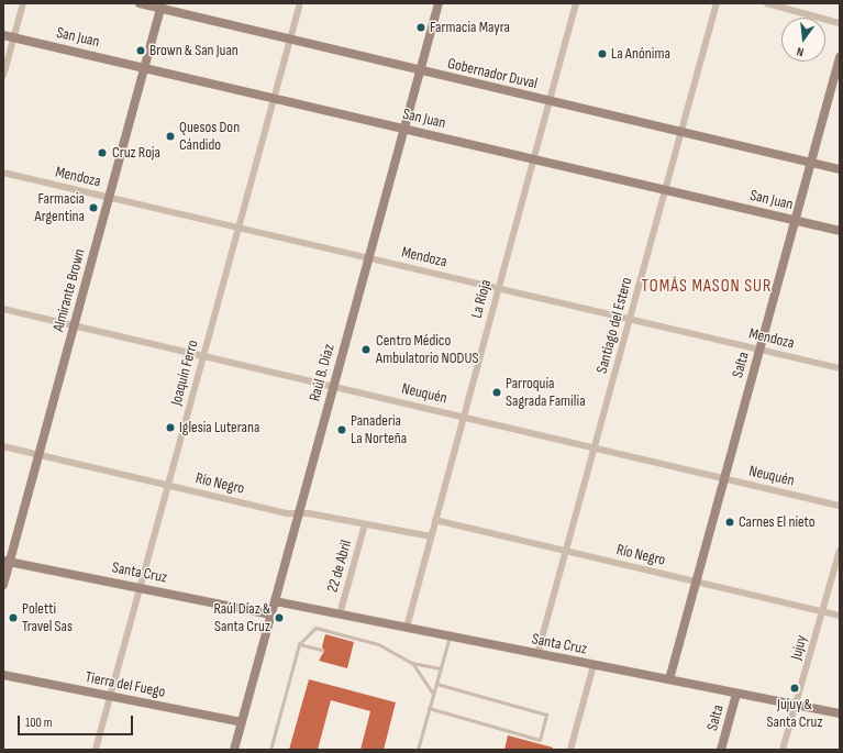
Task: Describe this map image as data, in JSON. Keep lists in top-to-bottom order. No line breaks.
{"streets":{"street":["San Juan","Gobernador Duval","Mendoza","Almirante Brown","La Rioja","Santiago del Estero","Salta","Joaquín Ferro","Raúl B. Díaz","Neuquén","Río Negro","22 de Abril","Santa Cruz","Jujuy","Tierra del Fuego"]},"crossings":[["San Juan","Almirante Brown"],["San Juan","La Rioja"],["San Juan","Santiago del Estero"],["San Juan","Salta"],["San Juan","Joaquín Ferro"],["San Juan","Raúl B. Díaz"],["Gobernador Duval","Almirante Brown"],["Gobernador Duval","La Rioja"],["Gobernador Duval","Santiago del Estero"],["Gobernador Duval","Salta"],["Gobernador Duval","Joaquín Ferro"],["Gobernador Duval","Raúl B. Díaz"],["Mendoza","Almirante Brown"],["Mendoza","La Rioja"],["Mendoza","Santiago del Estero"],["Mendoza","Salta"],["Mendoza","Joaquín Ferro"],["Mendoza","Raúl B. Díaz"],["Almirante Brown","Neuquén"],["Almirante Brown","Río Negro"],["Almirante Brown","Santa Cruz"],["La Rioja","Neuquén"],["La Rioja","Río Negro"],["La Rioja","Santa Cruz"],["Santiago del Estero","Neuquén"],["Santiago del Estero","Río Negro"],["Santiago del Estero","Santa Cruz"],["Salta","Neuquén"],["Salta","Río Negro"],["Salta","Santa Cruz"],["Joaquín Ferro","Neuquén"],["Joaquín Ferro","Río Negro"],["Joaquín Ferro","Santa Cruz"],["Joaquín Ferro","Tierra del Fuego"],["Raúl B. Díaz","Neuquén"],["Raúl B. Díaz","Río Negro"],["Raúl B. Díaz","Santa Cruz"],["Raúl B. Díaz","Tierra del Fuego"],["Río Negro","22 de Abril"],["Río Negro","Jujuy"],["22 de Abril","Santa Cruz"],["Santa Cruz","Jujuy"]],"districts":["TOMÁS MASON SUR"],"places":["Farmacia Mayra","Brown & San Juan","La Anónima","Quesos Don Cándido","Cruz Roja","Farmacia Argentina","Centro Médico Ambulatorio NODUS","Parroquia Sagrada Familia","Iglesia Luterana","Panaderia La Norteña","Carnes El nieto","Poletti Travel Sas","Raúl Díaz & Santa Cruz","Jujuy & Santa Cruz"],"scale_bar":"100 m","north":"bottom"}
